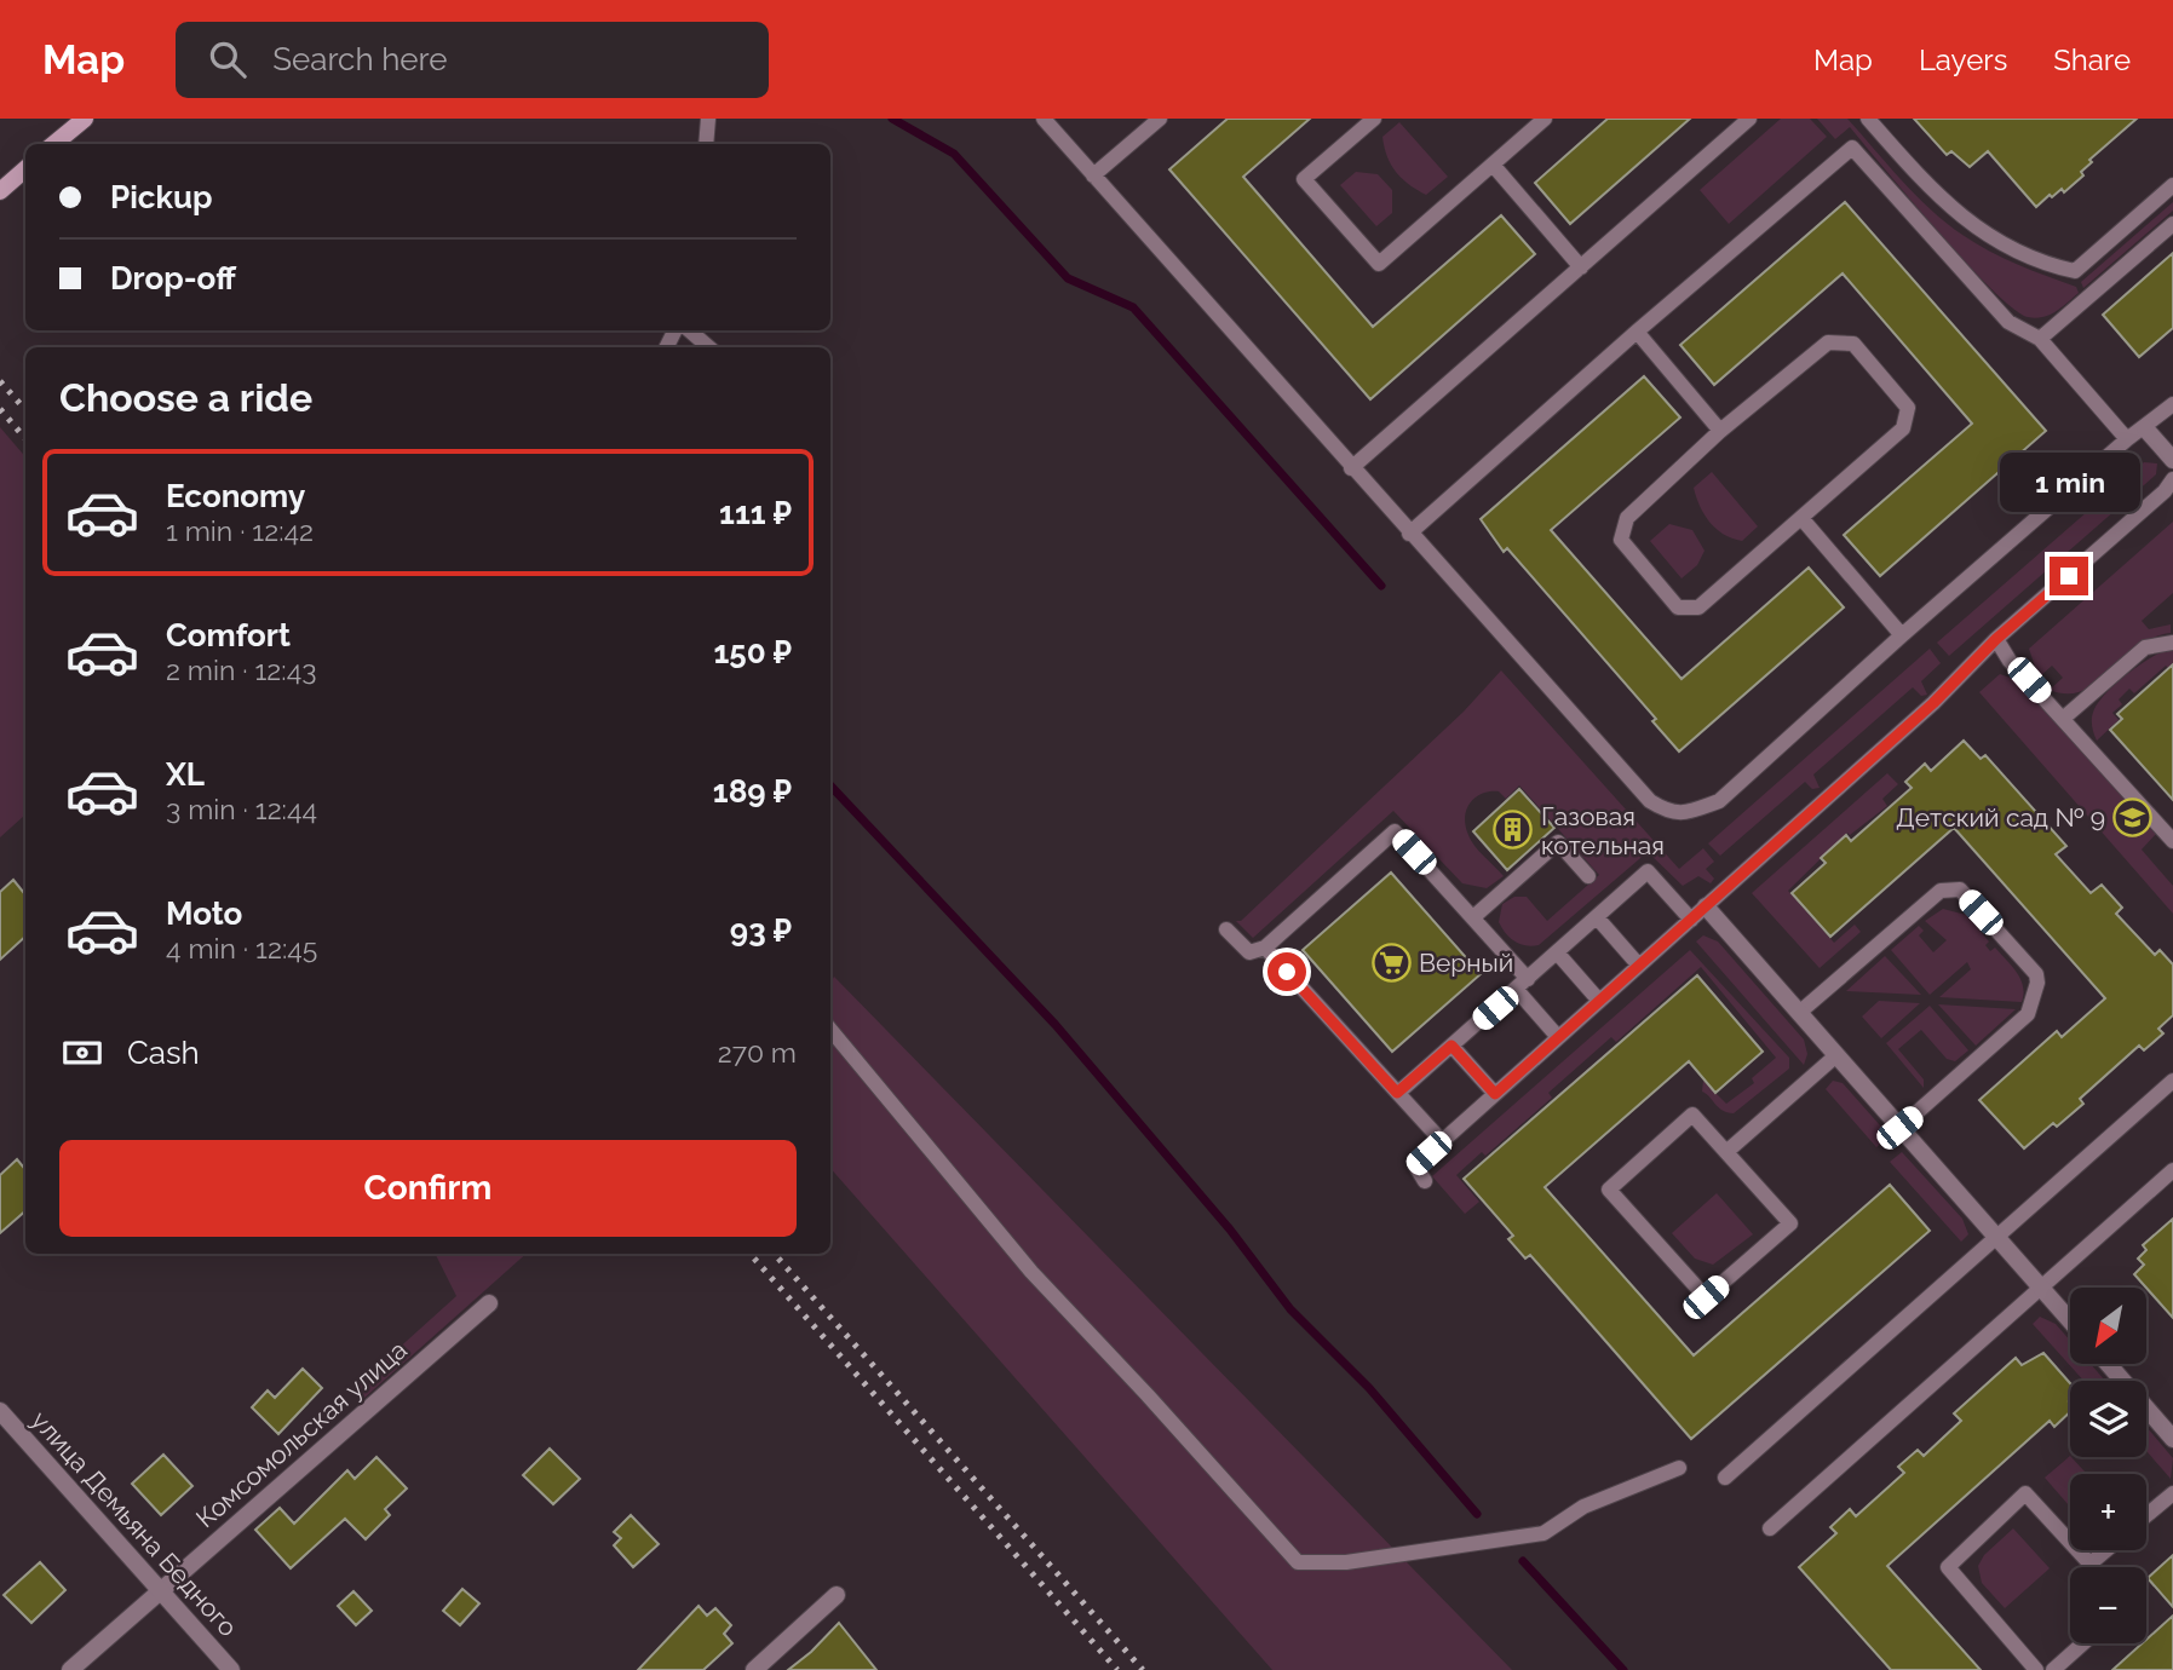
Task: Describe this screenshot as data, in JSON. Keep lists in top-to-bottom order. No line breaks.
{"streets":{"street":["Комсомольская улица","улица Демьяна Бедного"]},"crossings":[["Комсомольская улица","улица Демьяна Бедного"]],"places":{"school or university":["Детский сад № 9"],"building":["Газовая котельная"],"supermarket":["Верный"]},"north":"bottom left","page":{"header":"Map","search":"Search here","nav":["Map","Layers","Share"],"banner":["Pickup","Drop-off"],"heading":"Choose a ride","list":[{"name":"Economy","note":"1 min · 12:42","value":"111 ₽"},{"name":"Comfort","note":"2 min · 12:43","value":"150 ₽"},{"name":"XL","note":"3 min · 12:44","value":"189 ₽"},{"name":"Moto","note":"4 min · 12:45","value":"93 ₽"}],"bubble":"1 min","pay":["Cash","270 m"],"buttons":"Confirm","map_buttons":["+","−"]}}
